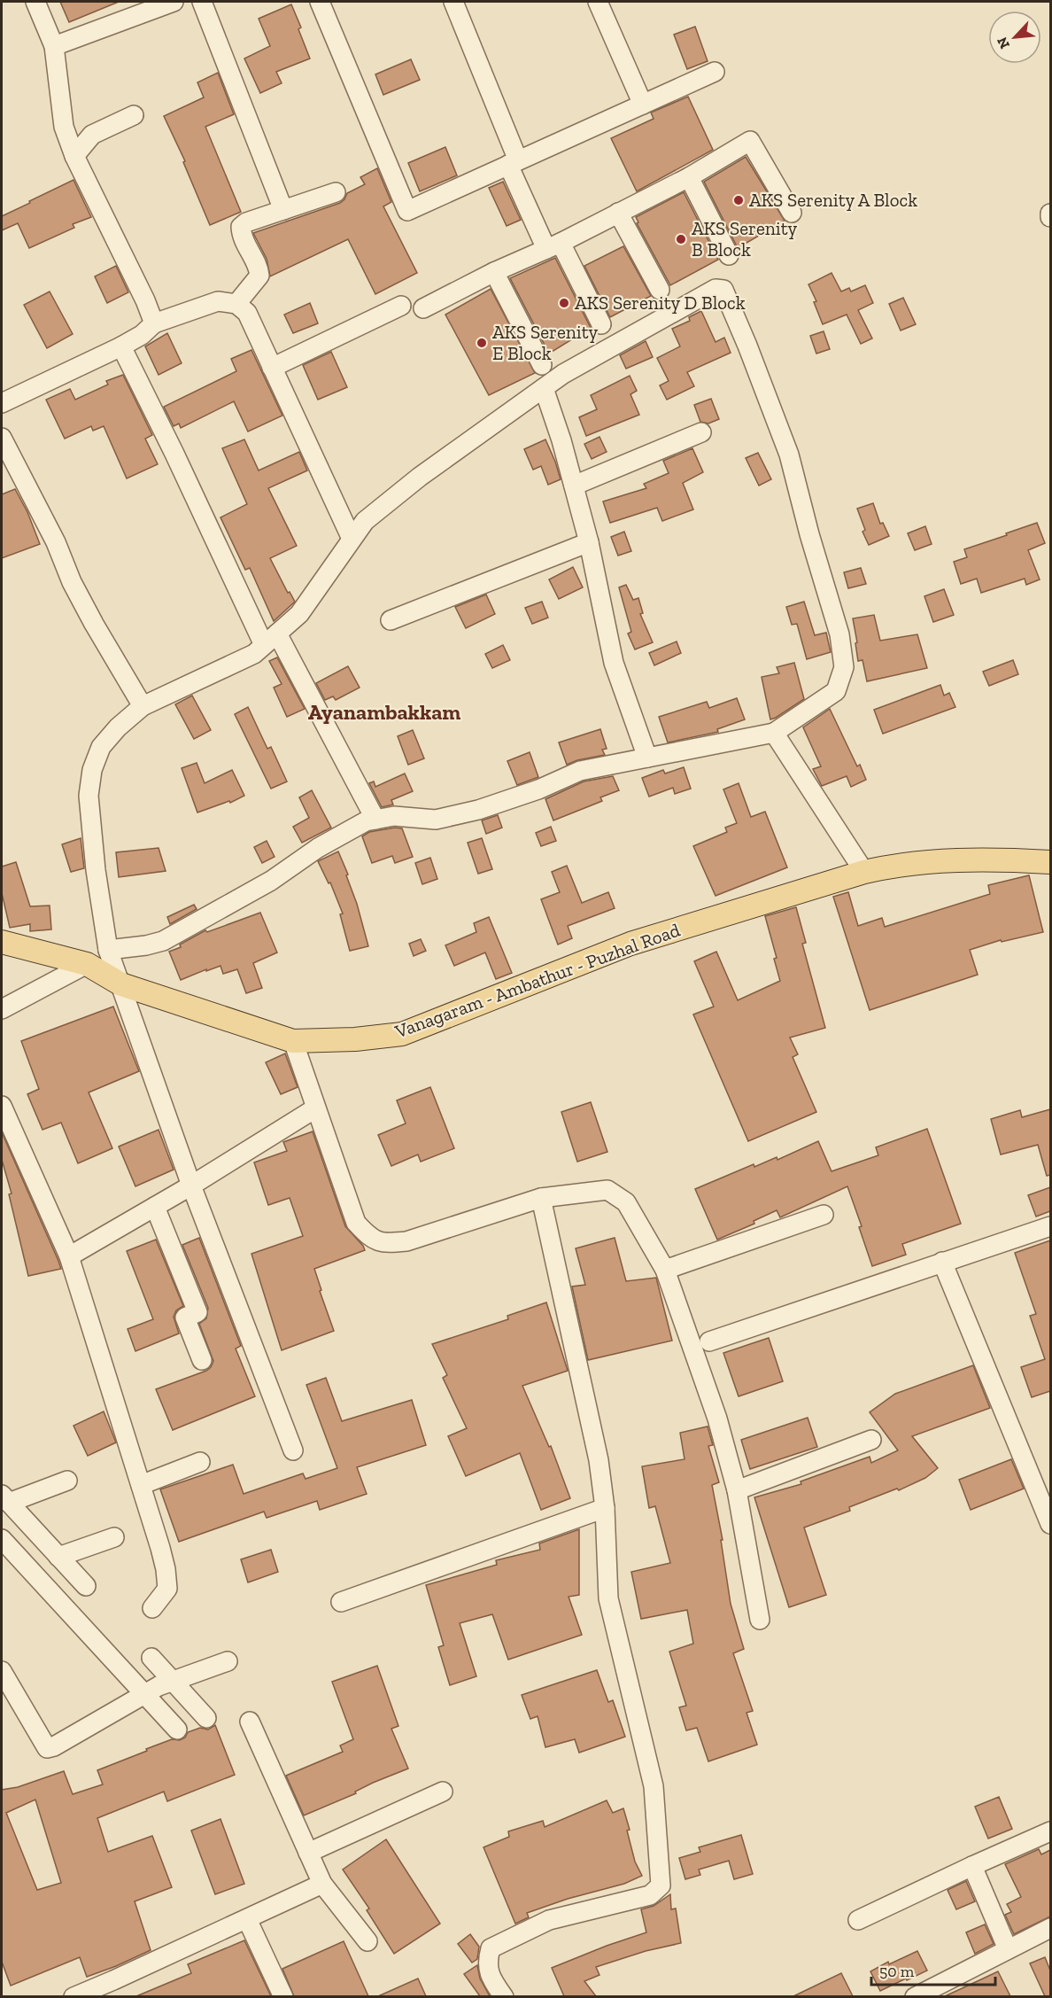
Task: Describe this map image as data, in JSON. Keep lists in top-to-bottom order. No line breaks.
{"streets":{"main road":["Vanagaram - Ambathur - Puzhal Road"]},"districts":["Ayanambakkam"],"places":["AKS Serenity A Block","AKS Serenity B Block","AKS Serenity D Block","AKS Serenity E Block"],"scale_bar":"50 m","north":"bottom left"}
